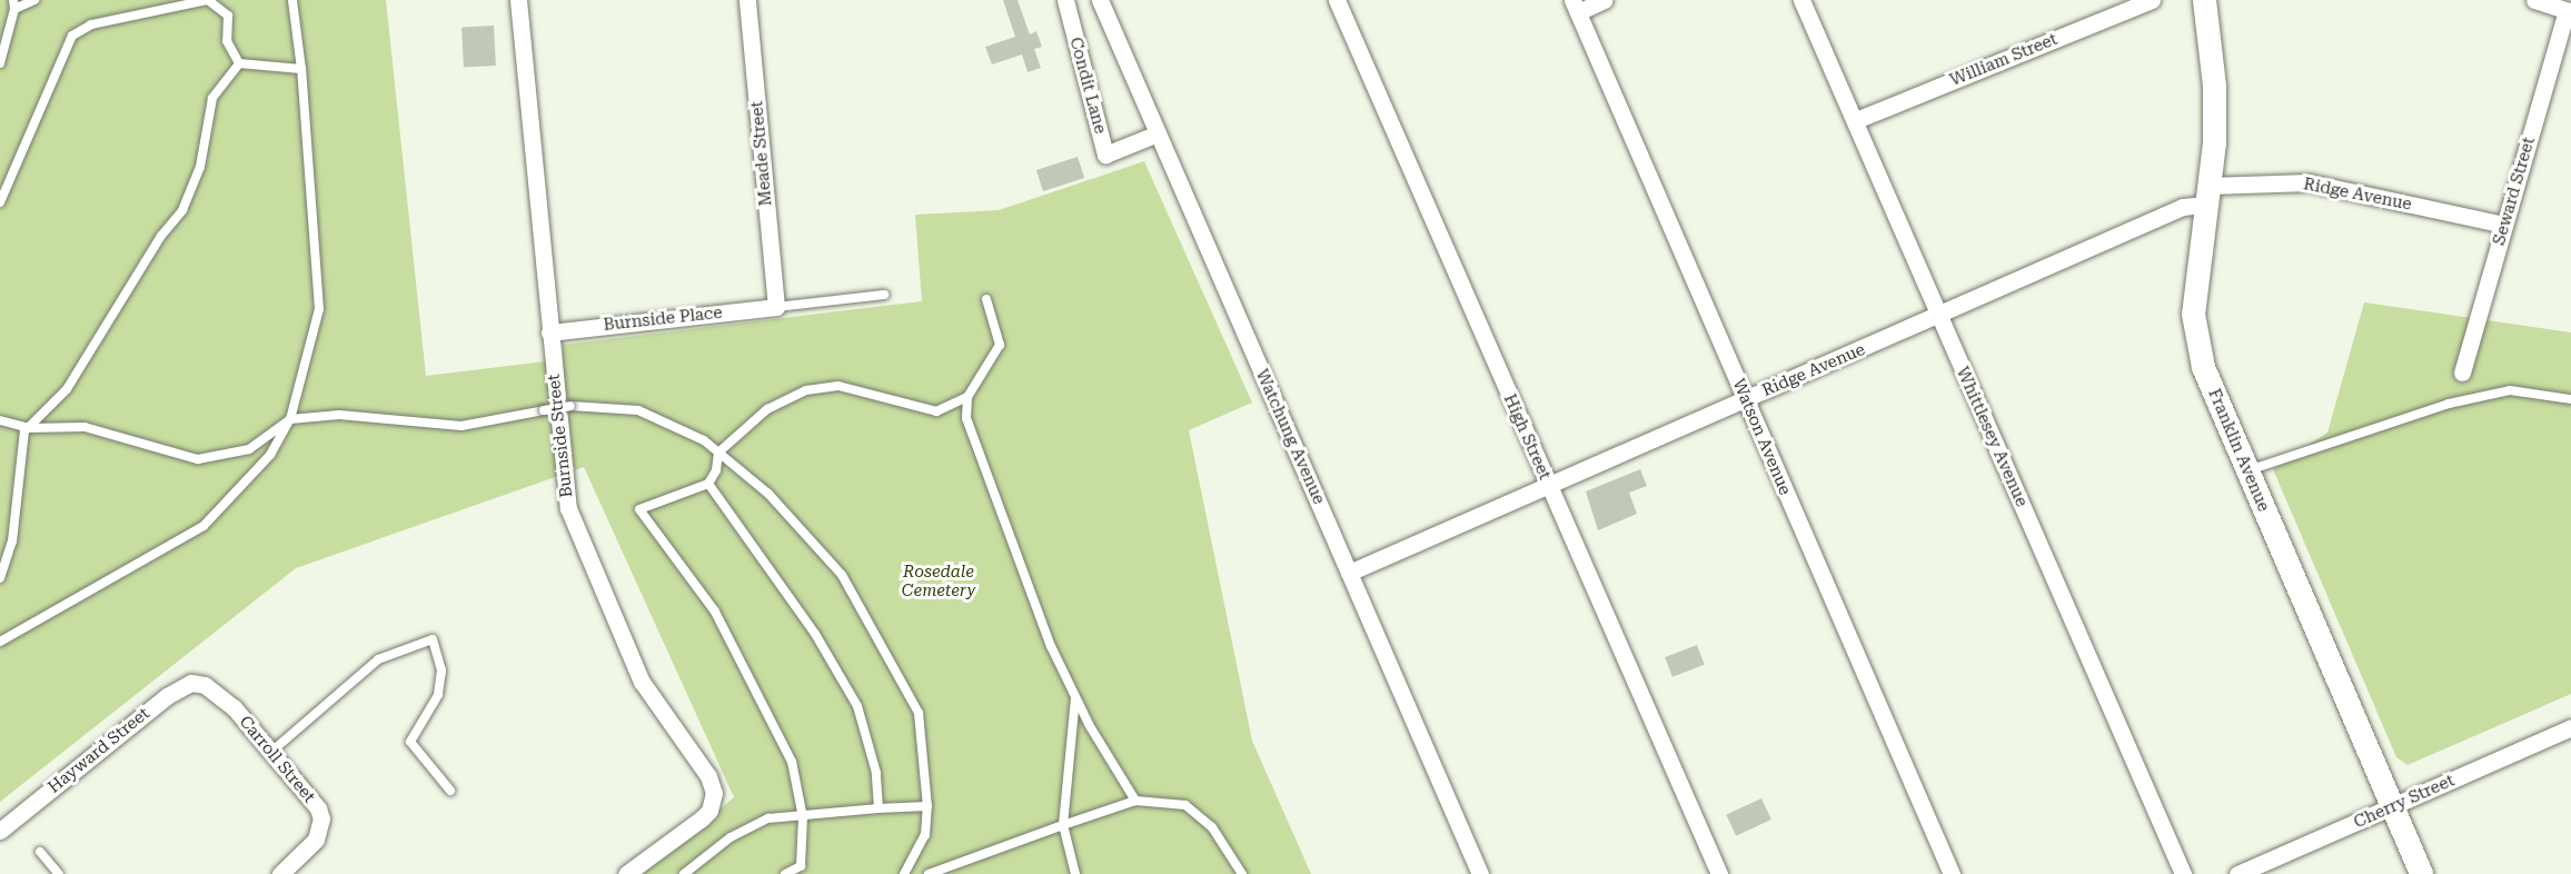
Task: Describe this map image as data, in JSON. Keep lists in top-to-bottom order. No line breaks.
{"streets":{"street":["William Street","Condit Lane","Meade Street","Seward Street","Ridge Avenue","Burnside Place","Burnside Street","Watchung Avenue","High Street","Watson Avenue","Whittlesey Avenue","Franklin Avenue","Hayward Street","Carroll Street","Cherry Street"]},"crossings":[["William Street","Whittlesey Avenue"],["Condit Lane","Watchung Avenue"],["Meade Street","Burnside Place"],["Seward Street","Ridge Avenue"],["Ridge Avenue","Watchung Avenue"],["Ridge Avenue","High Street"],["Ridge Avenue","Watson Avenue"],["Ridge Avenue","Whittlesey Avenue"],["Ridge Avenue","Franklin Avenue"],["Burnside Place","Burnside Street"],["Franklin Avenue","Cherry Street"],["Hayward Street","Carroll Street"]],"parks":["Rosedale Cemetery"]}
